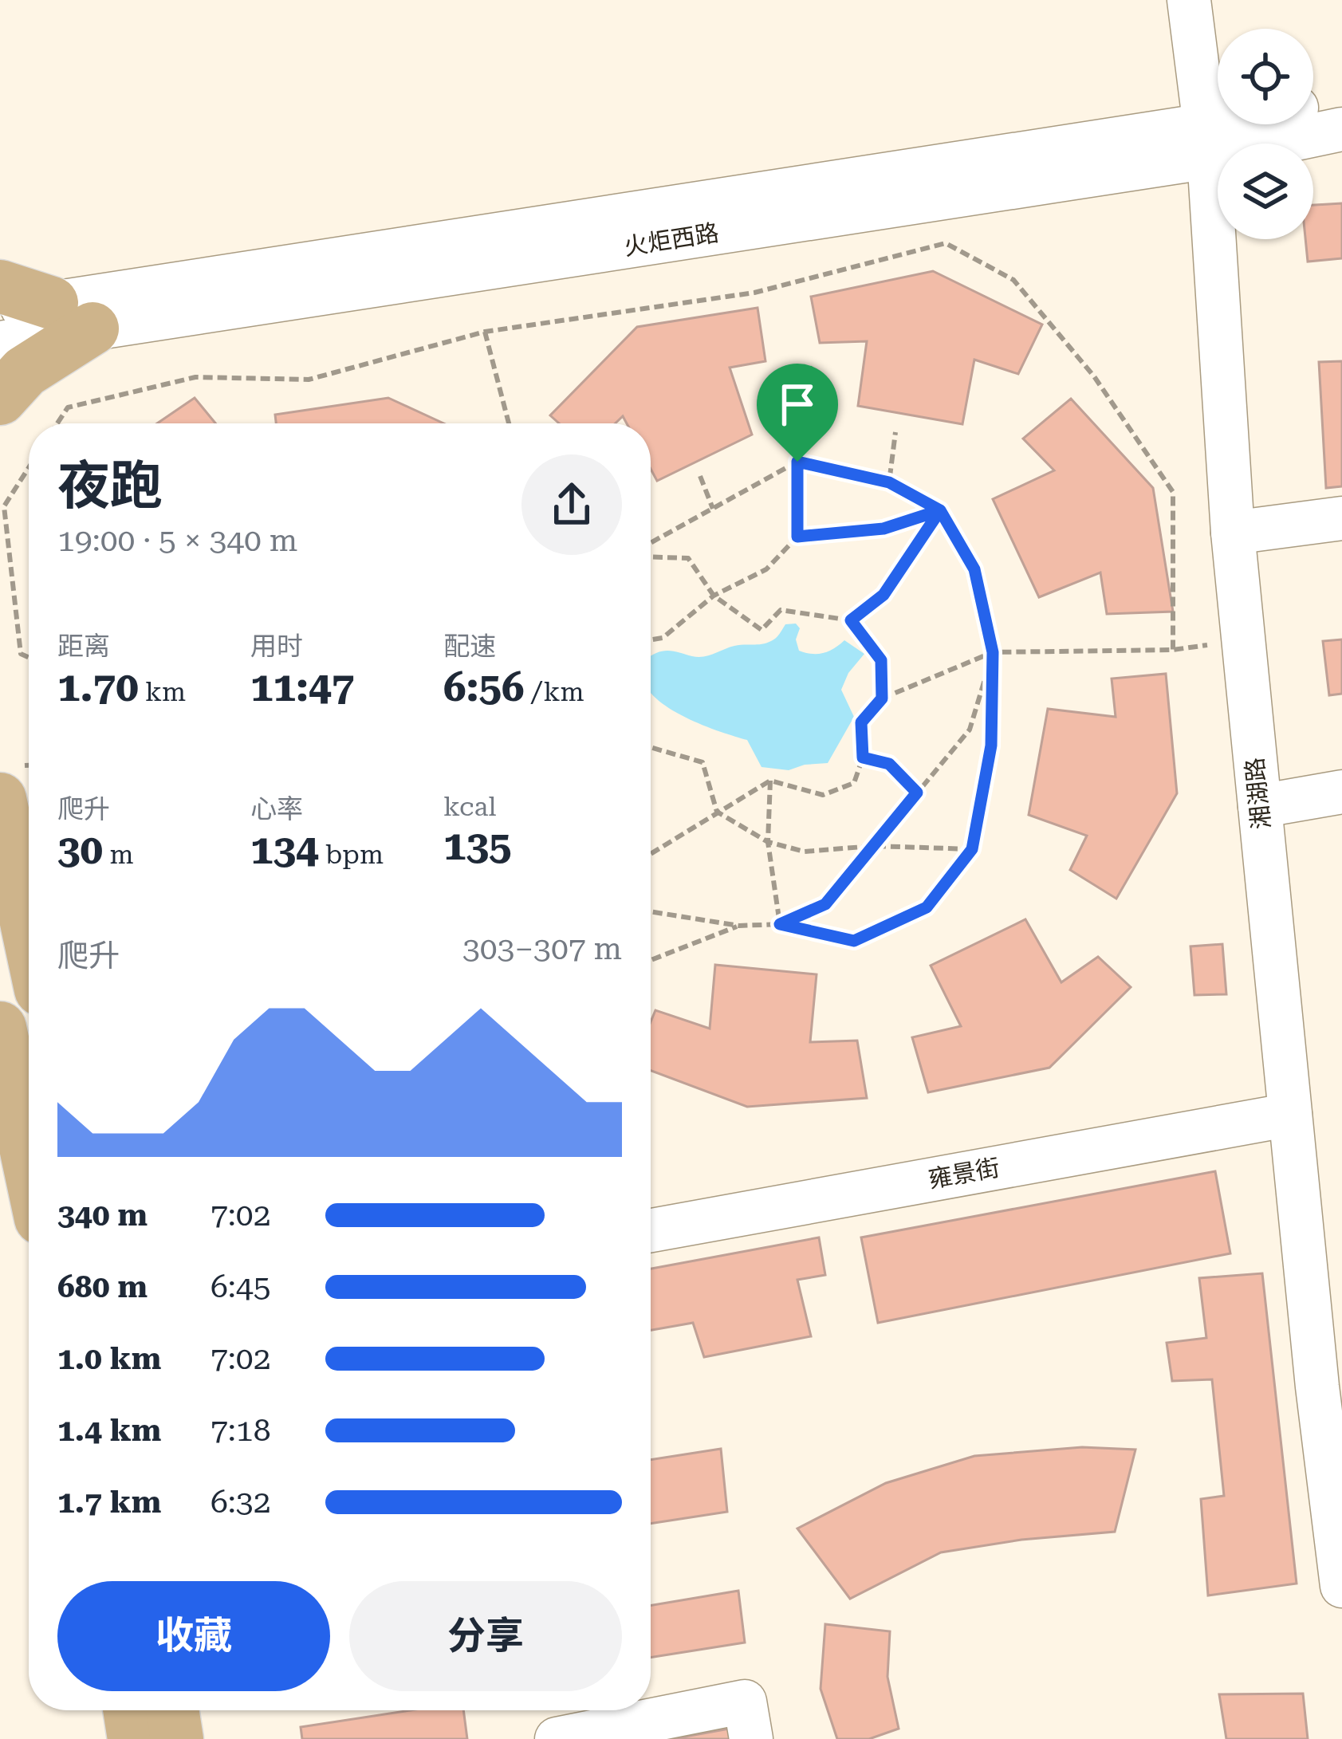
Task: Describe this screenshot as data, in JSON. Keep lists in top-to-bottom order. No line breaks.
{"streets":{"street":["火炬西路","湘湖路","雍景街"]},"crossings":[["火炬西路","湘湖路"],["湘湖路","雍景街"]],"page":{"heading":["夜跑","19:00 · 5 × 340 m"],"stats":[["距离","1.70 km"],["用时","11:47"],["配速","6:56 /km"],["爬升","30 m"],["心率","134 bpm"],["kcal","135"]],"chart":["爬升","303–307 m"],"list":[{"name":"340 m","note":"7:02"},{"name":"680 m","note":"6:45"},{"name":"1.0 km","note":"7:02"},{"name":"1.4 km","note":"7:18"},{"name":"1.7 km","note":"6:32"}],"buttons":["收藏","分享"]}}
